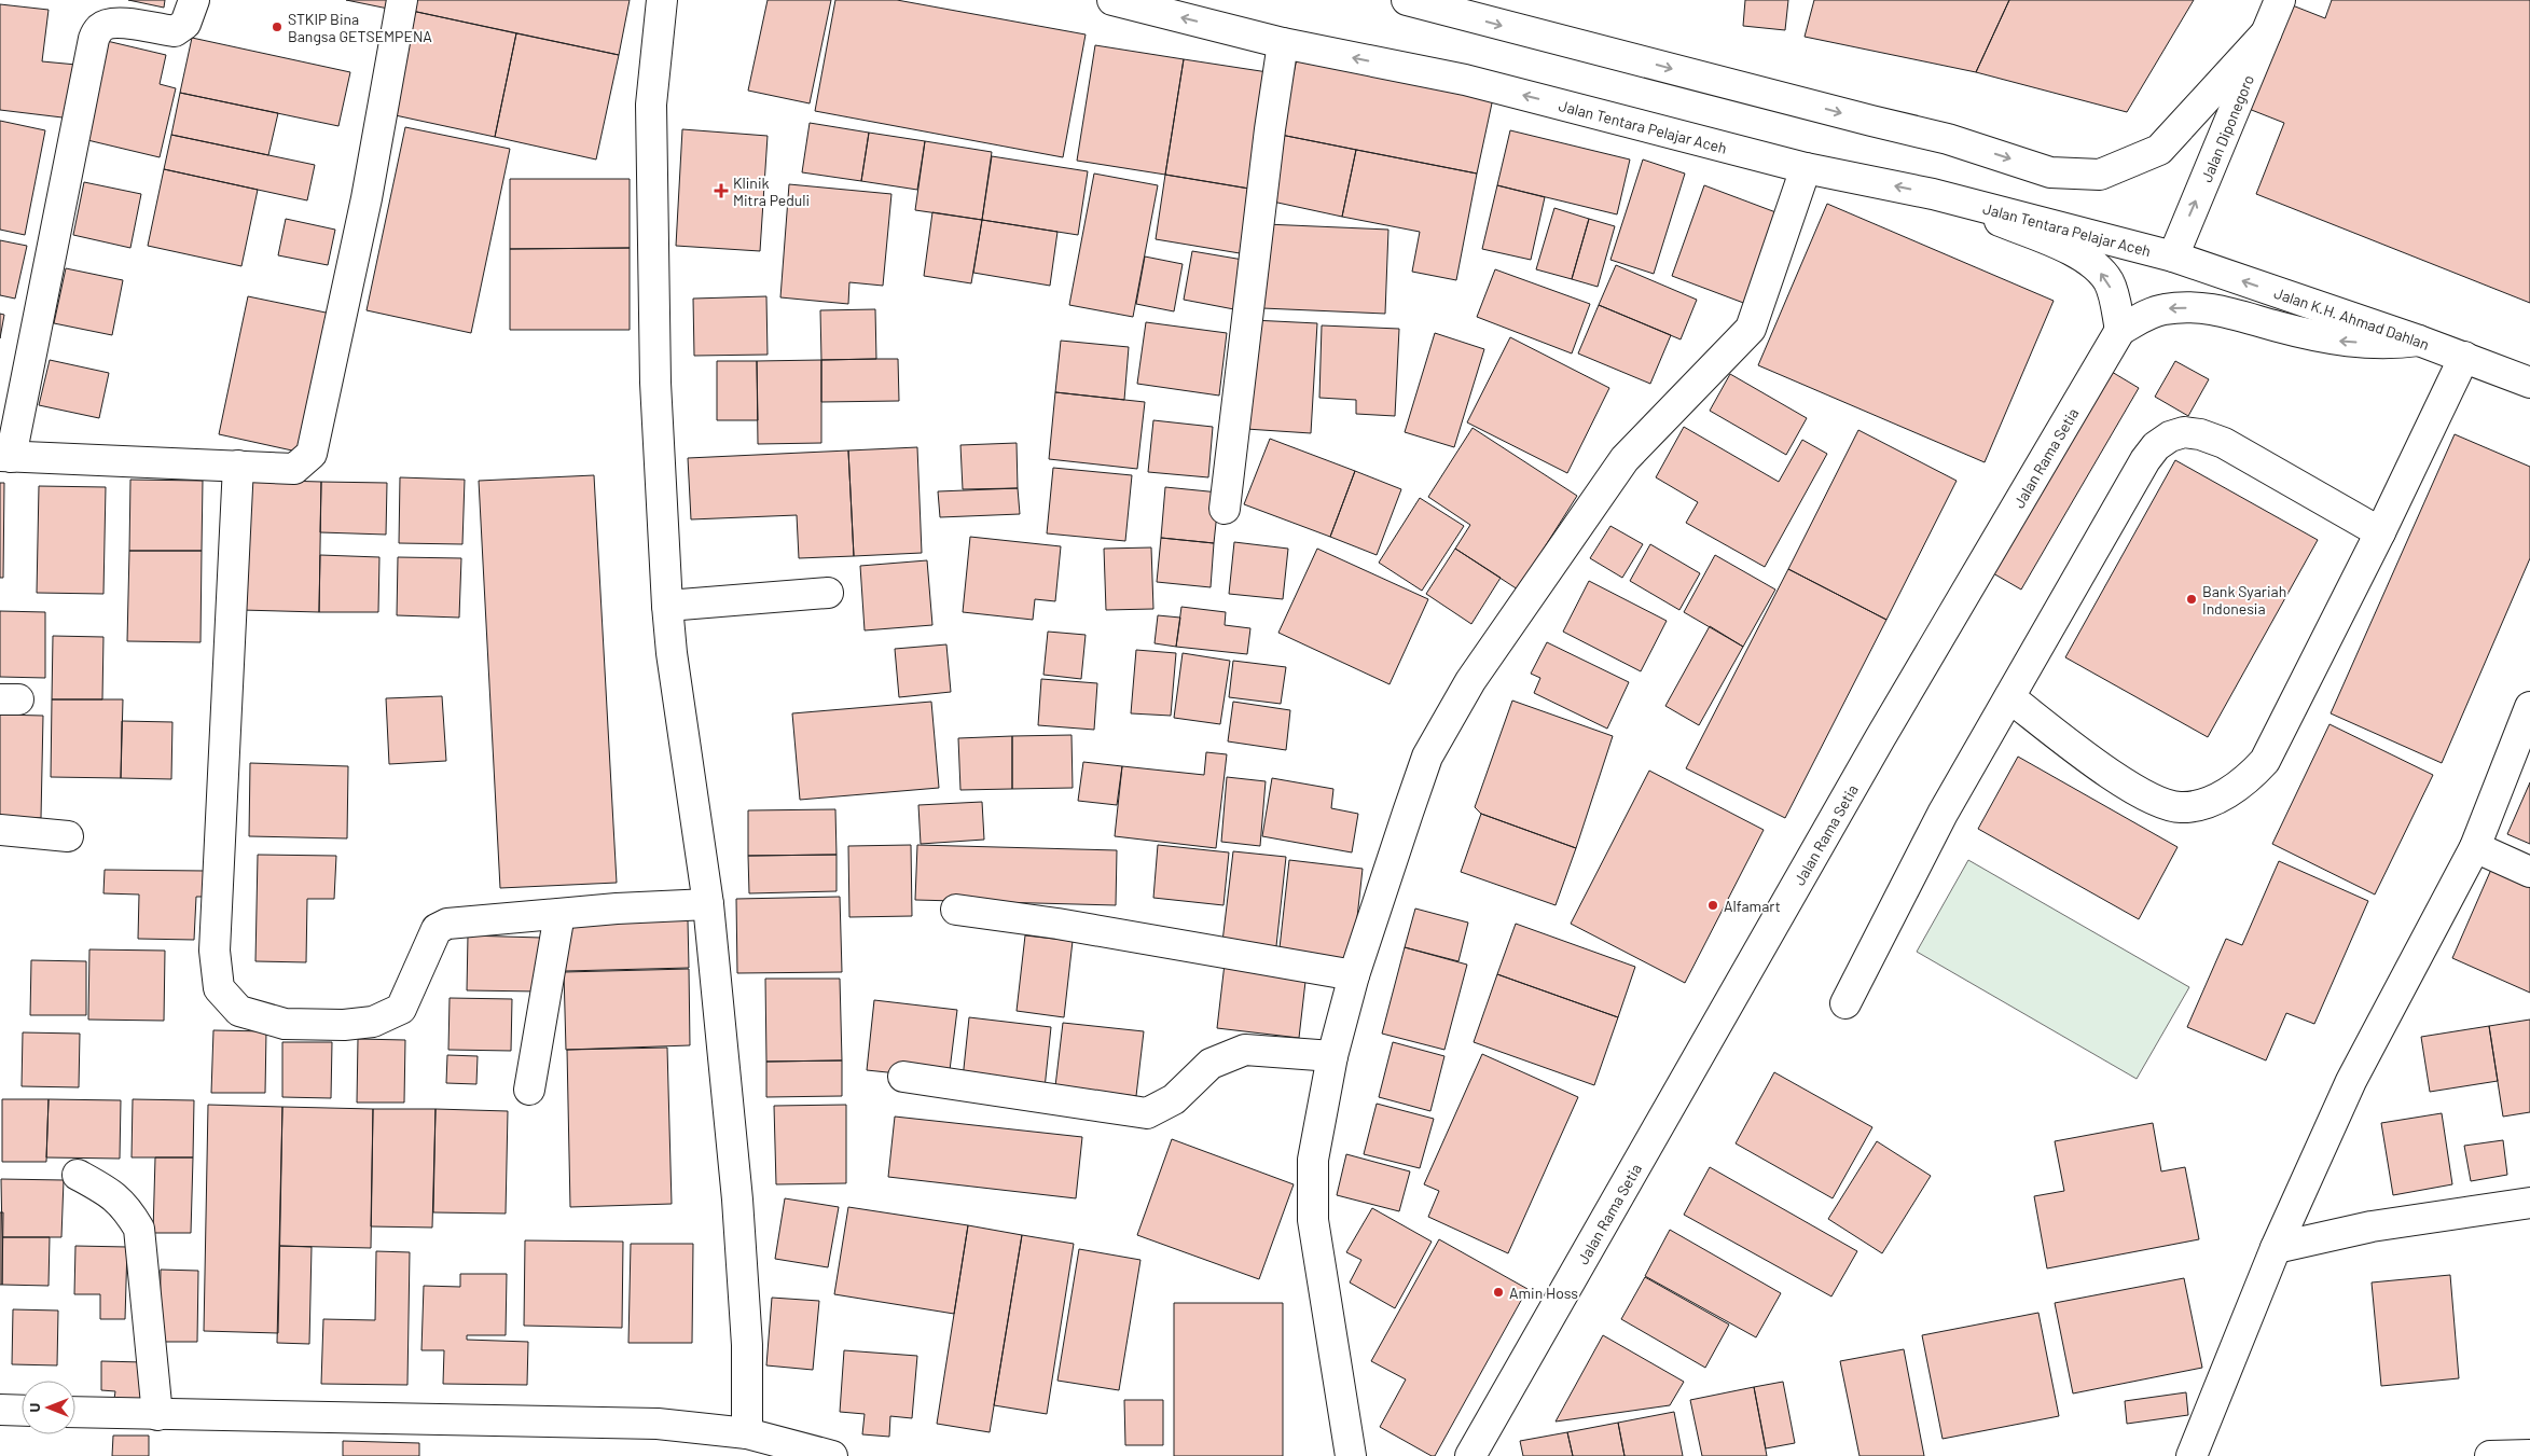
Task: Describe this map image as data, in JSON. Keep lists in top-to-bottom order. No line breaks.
{"streets":{"street":["Jalan Tentara Pelajar Aceh","Jalan Diponegoro","Jalan K.H. Ahmad Dahlan","Jalan Rama Setia"]},"crossings":[["Jalan Tentara Pelajar Aceh","Jalan Diponegoro"],["Jalan Tentara Pelajar Aceh","Jalan K.H. Ahmad Dahlan"],["Jalan Diponegoro","Jalan K.H. Ahmad Dahlan"]],"one_way":["Jalan Tentara Pelajar Aceh","Jalan Diponegoro"],"places":{"other":["STKIP Bina Bangsa GETSEMPENA","Bank Syariah Indonesia","Alfamart","Amin Hoss"],"health":["Klinik Mitra Peduli"]},"north":"left"}
